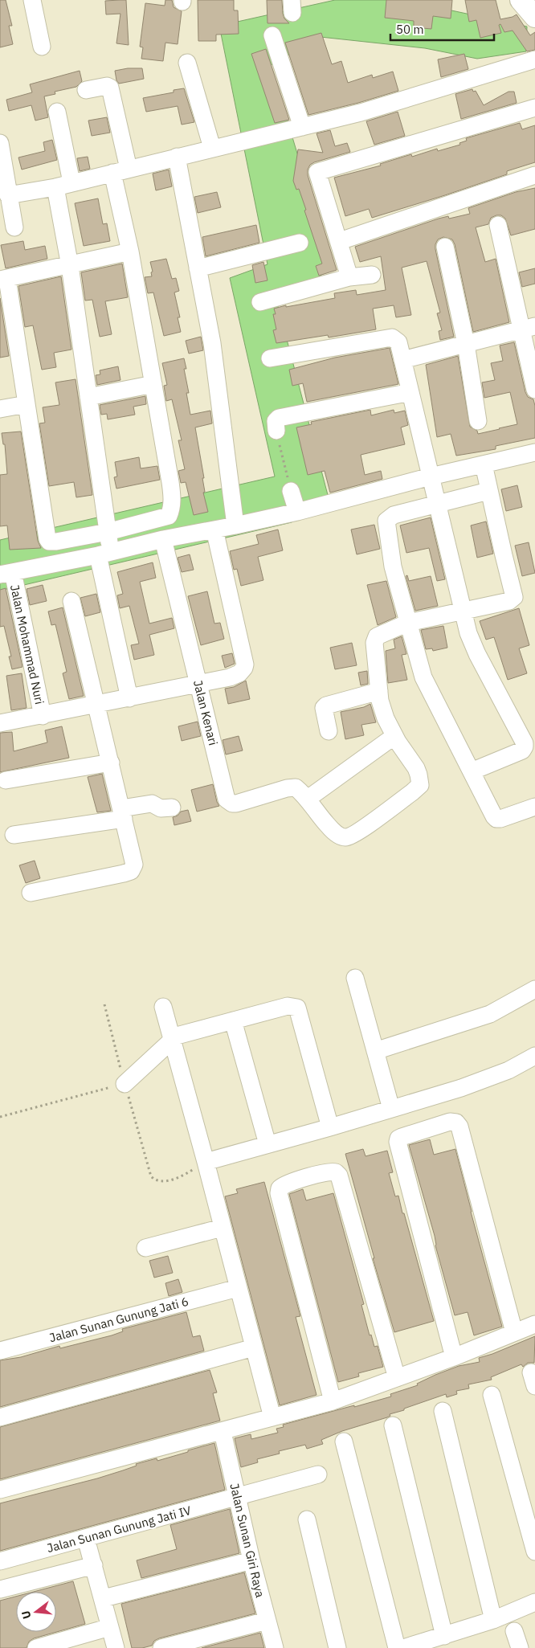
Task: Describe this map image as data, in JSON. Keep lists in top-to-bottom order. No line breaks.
{"streets":{"street":["Jalan Mohammad Nuri","Jalan Kenari","Jalan Sunan Gunung Jati 6","Jalan Sunan Gunung Jati IV","Jalan Sunan Giri Raya"]},"crossings":[["Jalan Sunan Gunung Jati IV","Jalan Sunan Giri Raya"]],"scale_bar":"50 m","north":"left"}
